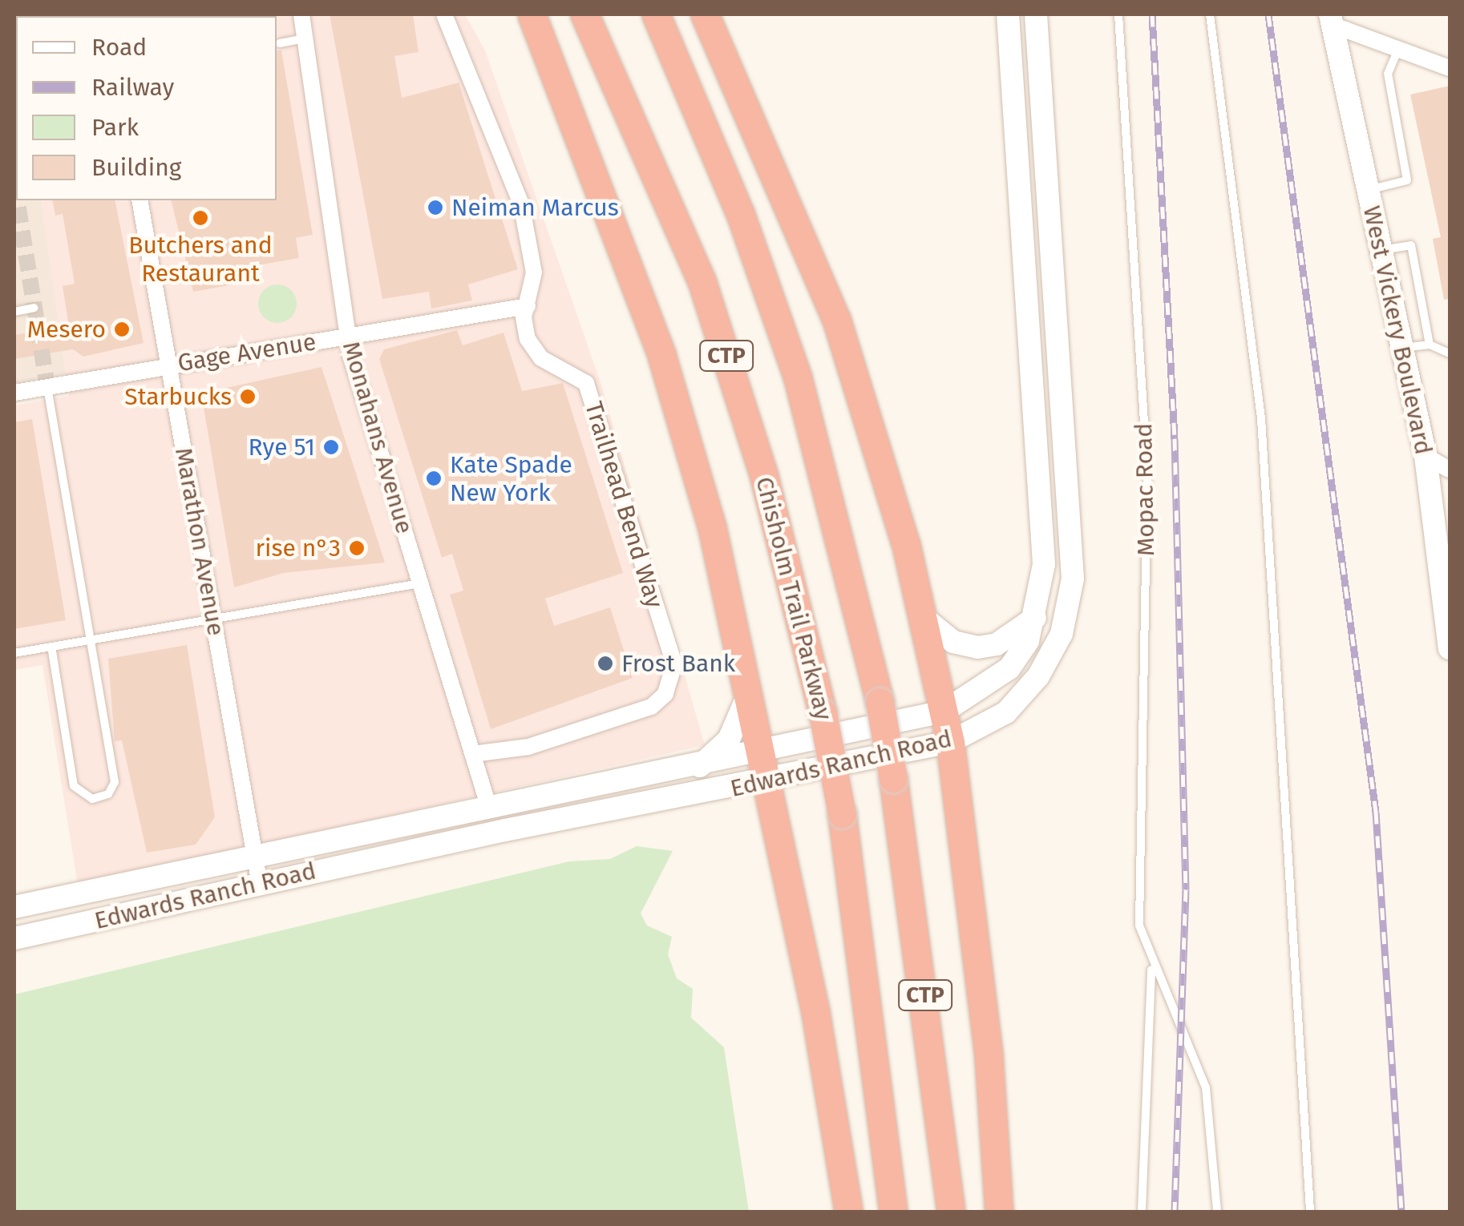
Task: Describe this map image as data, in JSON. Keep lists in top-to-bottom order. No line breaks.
{"streets":{"highway":["CTP","Chisholm Trail Parkway"],"street":["West Vickery Boulevard","Gage Avenue","Monahans Avenue","Trailhead Bend Way","Marathon Avenue","Edwards Ranch Road"],"lane":["Mopac Road"]},"crossings":[["Gage Avenue","Monahans Avenue"],["Gage Avenue","Trailhead Bend Way"],["Gage Avenue","Marathon Avenue"],["Monahans Avenue","Trailhead Bend Way"],["Monahans Avenue","Edwards Ranch Road"],["Marathon Avenue","Edwards Ranch Road"]],"places":["Neiman Marcus","Butchers and Restaurant","Mesero","Starbucks","Rye 51","Kate Spade New York","rise n°3","Frost Bank"],"legend":["Road","Railway","Park","Building"]}
